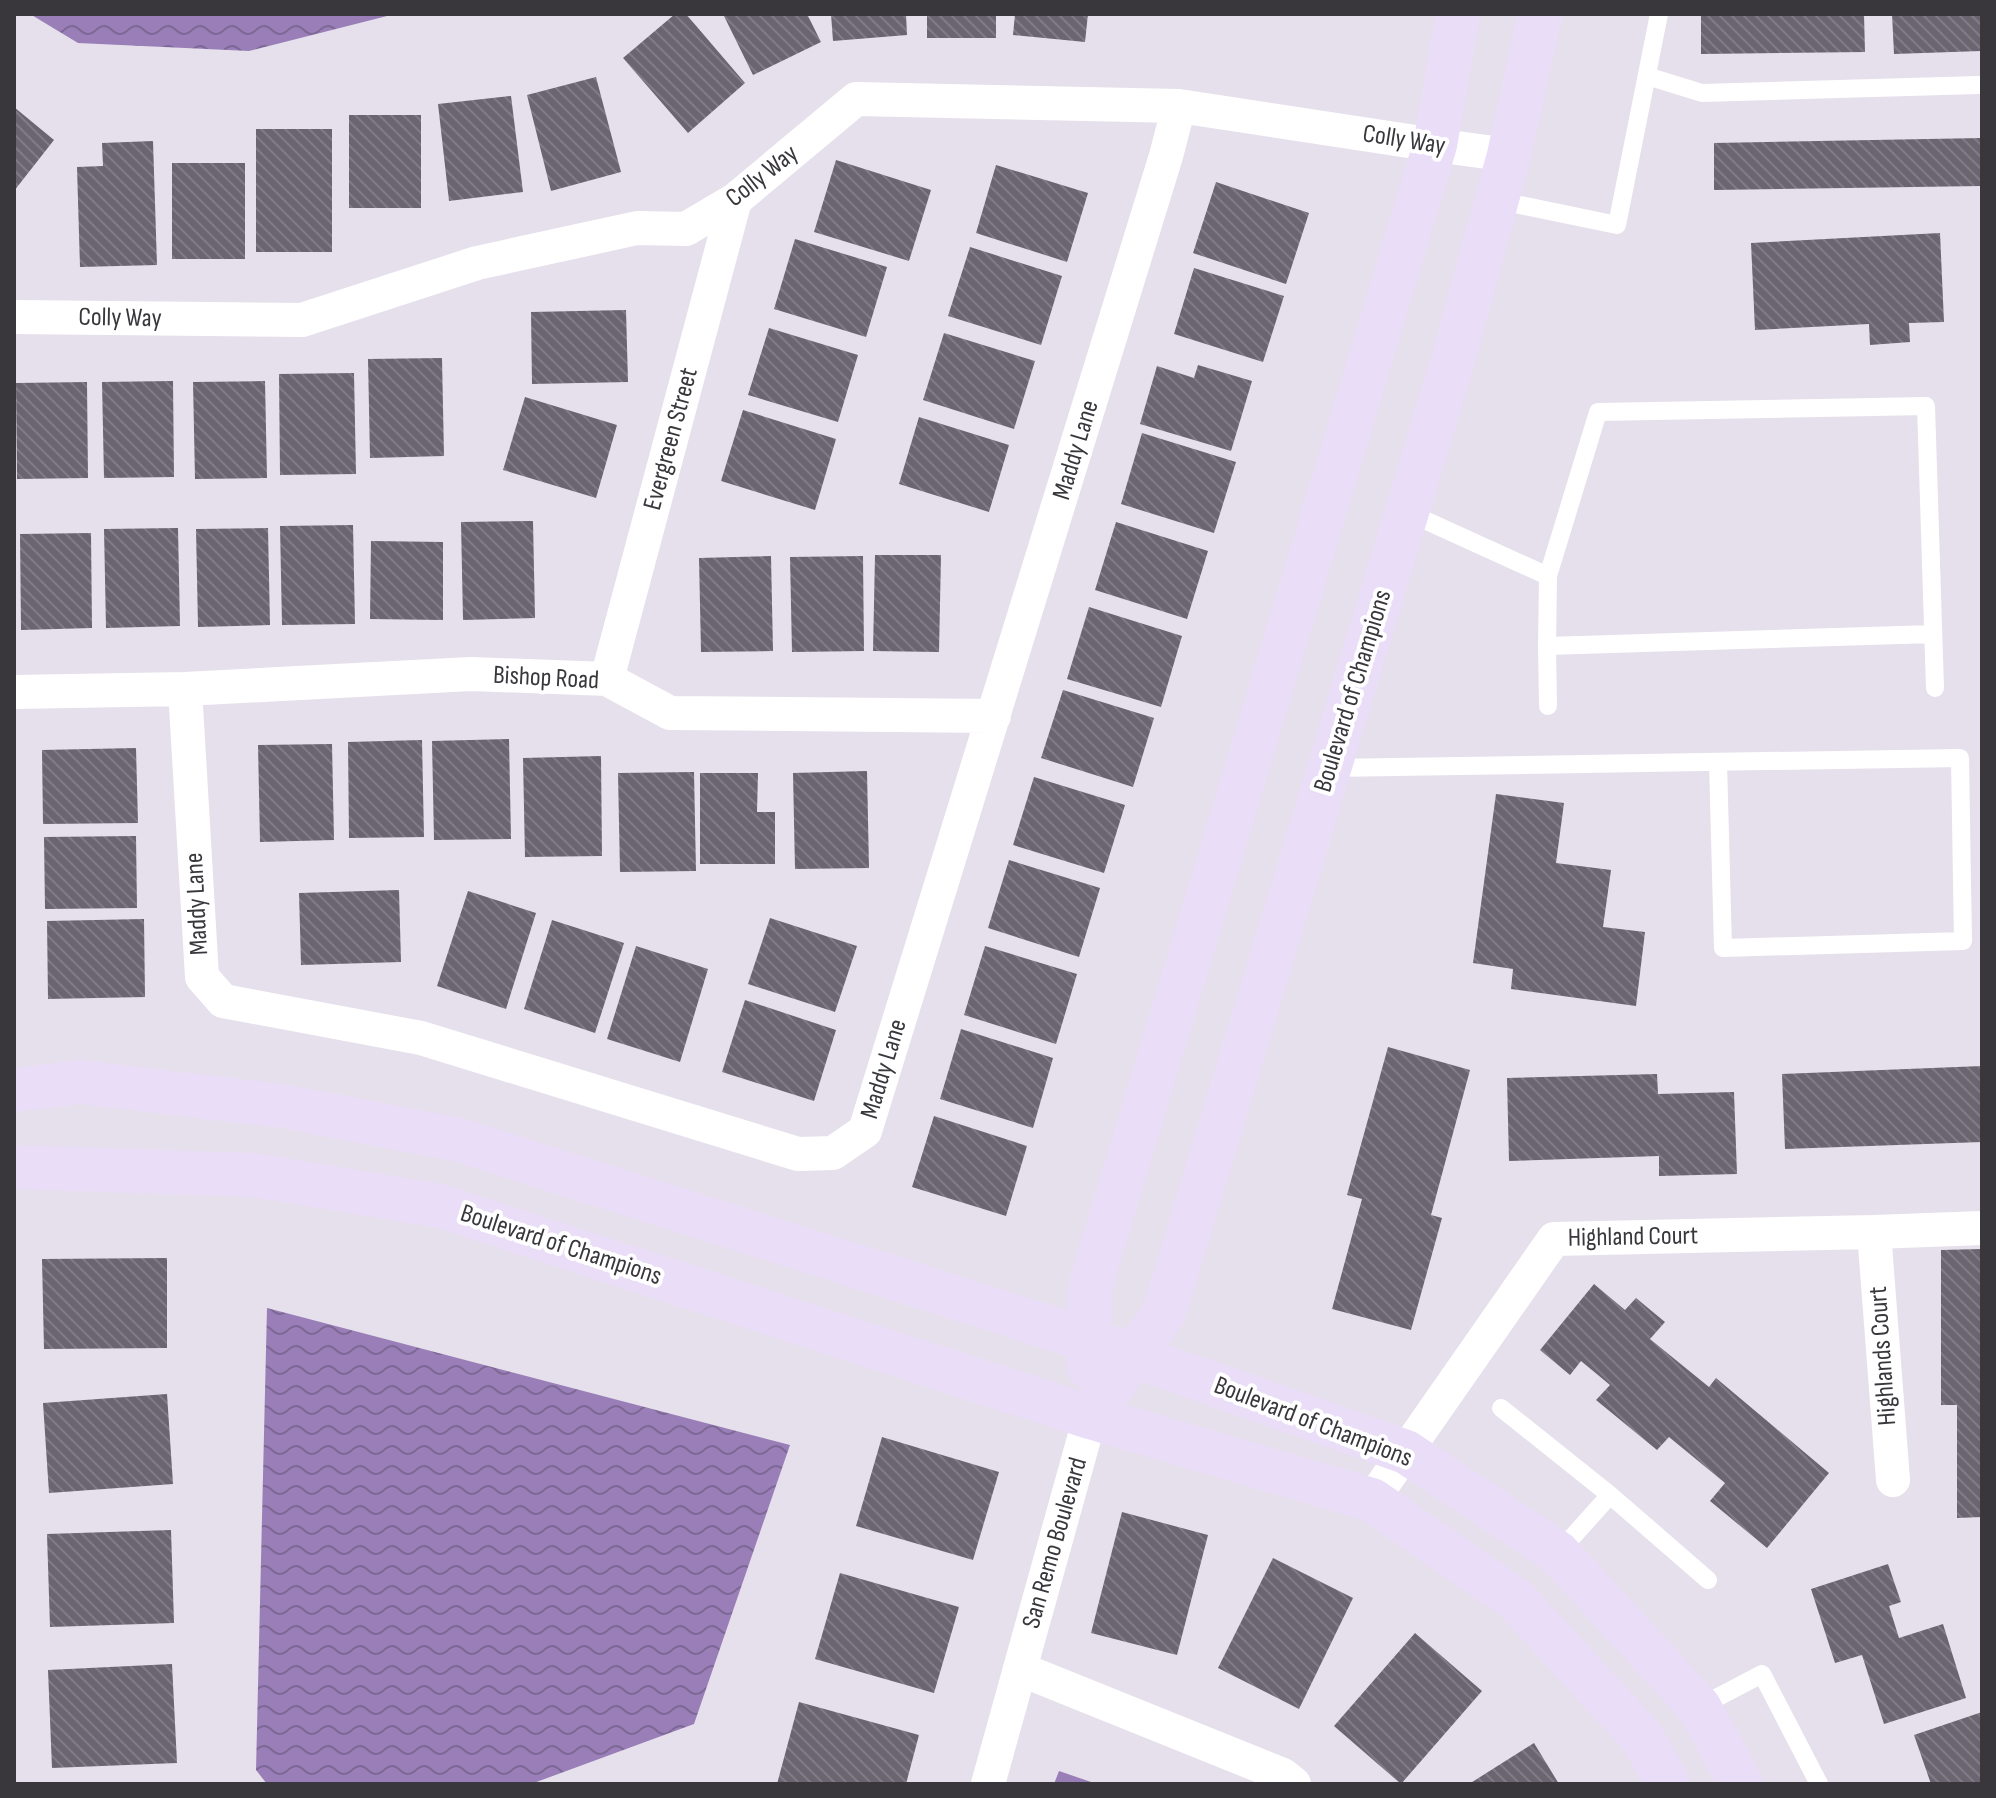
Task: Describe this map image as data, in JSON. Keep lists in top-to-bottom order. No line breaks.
{"streets":{"street":["Colly Way","Evergreen Street","Maddy Lane","Bishop Road","Boulevard of Champions","Highland Court","Highlands Court","San Remo Boulevard"]},"crossings":[["Colly Way","Evergreen Street"],["Colly Way","Maddy Lane"],["Colly Way","Boulevard of Champions"],["Evergreen Street","Bishop Road"],["Maddy Lane","Bishop Road"],["Boulevard of Champions","Highland Court"],["Boulevard of Champions","San Remo Boulevard"],["Highland Court","Highlands Court"]]}
